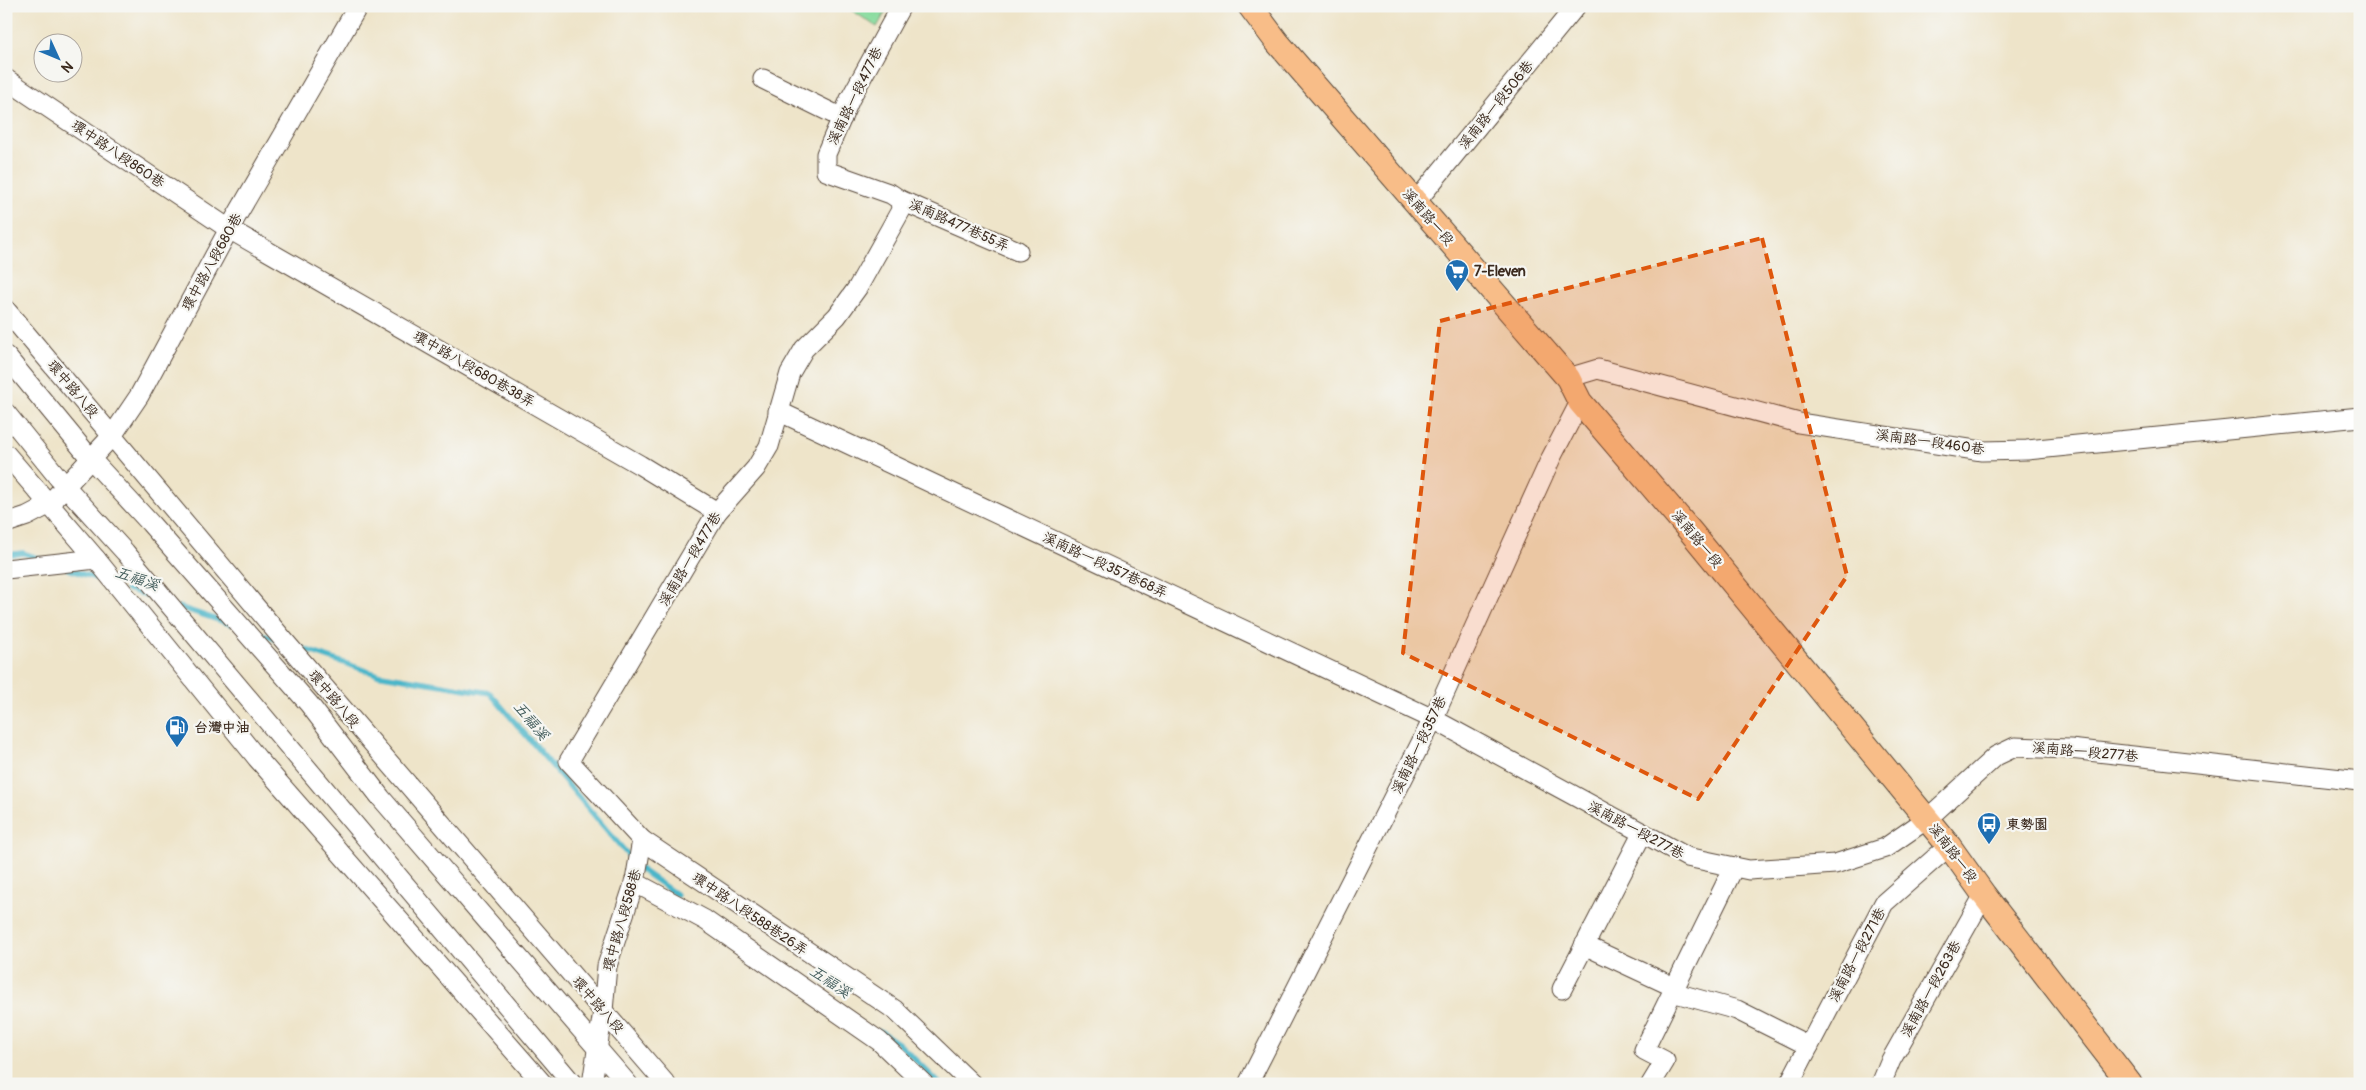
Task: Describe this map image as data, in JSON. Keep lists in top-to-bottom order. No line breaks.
{"streets":{"main road":["溪南路一段"],"street":["溪南路一段477巷","溪南路一段506巷","環中路八段860巷","溪南路477巷55弄","環中路八段680巷","環中路八段680巷38弄","環中路八段","溪南路一段460巷","溪南路一段357巷68弄","溪南路一段357巷","溪南路一段277巷","環中路八段588巷26弄","環中路八段588巷","溪南路一段271巷","溪南路一段263巷"]},"crossings":[["溪南路一段477巷","溪南路477巷55弄"],["溪南路一段477巷","環中路八段680巷38弄"],["溪南路一段477巷","溪南路一段357巷68弄"],["溪南路一段477巷","環中路八段588巷26弄"],["溪南路一段477巷","環中路八段588巷"],["溪南路一段506巷","溪南路一段"],["環中路八段860巷","環中路八段680巷"],["環中路八段860巷","環中路八段680巷38弄"],["溪南路一段","溪南路一段460巷"],["溪南路一段","溪南路一段357巷"],["溪南路一段","溪南路一段277巷"],["溪南路一段","溪南路一段271巷"],["溪南路一段","溪南路一段263巷"],["環中路八段680巷","環中路八段680巷38弄"],["環中路八段680巷","環中路八段"],["環中路八段","環中路八段588巷"],["溪南路一段357巷68弄","溪南路一段357巷"],["溪南路一段357巷68弄","溪南路一段277巷"],["溪南路一段357巷","溪南路一段277巷"],["環中路八段588巷26弄","環中路八段588巷"]],"water":["五福溪"],"places":{"supermarket":["7-Eleven"],"fuel station":["台灣中油"],"bus stop":["東勢園"]},"north":"bottom right"}
